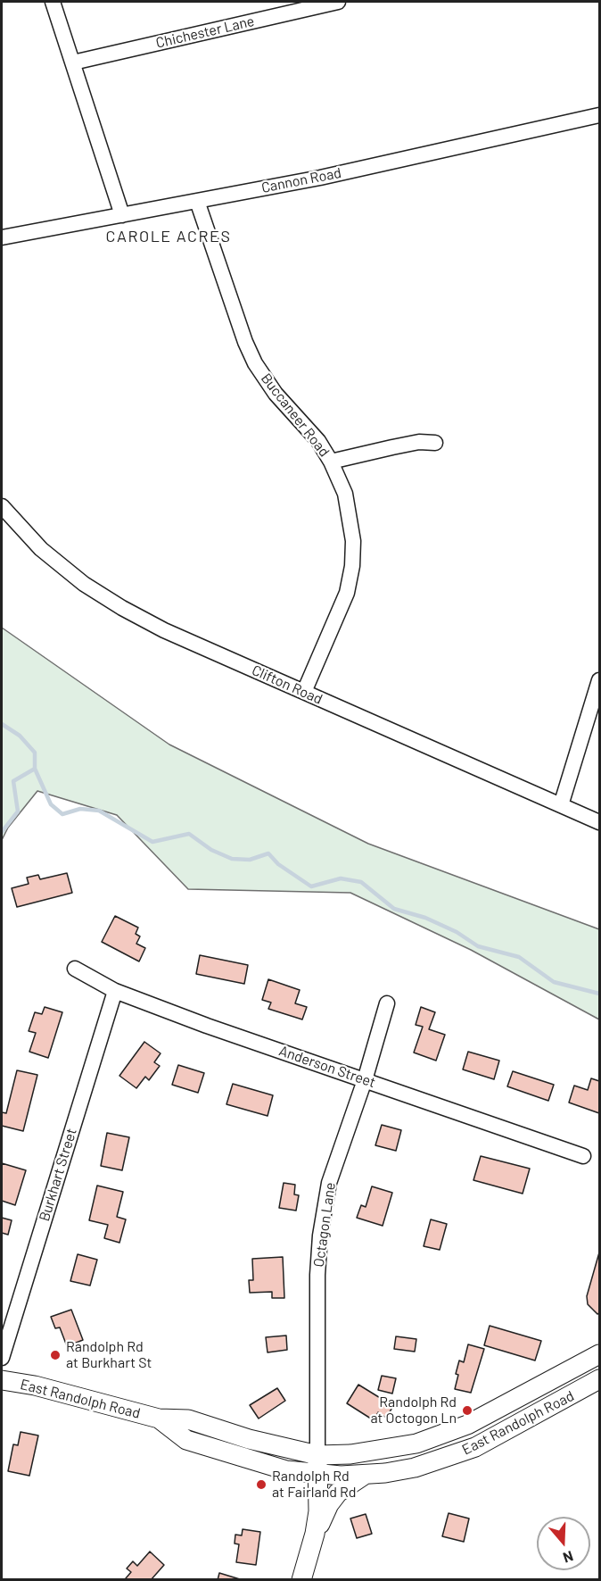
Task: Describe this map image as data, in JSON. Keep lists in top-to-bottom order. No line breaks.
{"streets":{"main road":["East Randolph Road"],"street":["Chichester Lane","Cannon Road","Buccaneer Road","Clifton Road","Anderson Street","Burkhart Street","Octagon Lane"]},"crossings":[["Cannon Road","Buccaneer Road"],["Buccaneer Road","Clifton Road"],["Anderson Street","Burkhart Street"],["Anderson Street","Octagon Lane"],["Octagon Lane","East Randolph Road"]],"districts":["CAROLE ACRES"],"places":["Randolph Rd at Burkhart St","Randolph Rd at Octogon Ln","Randolph Rd at Fairland Rd"],"north":"bottom"}
